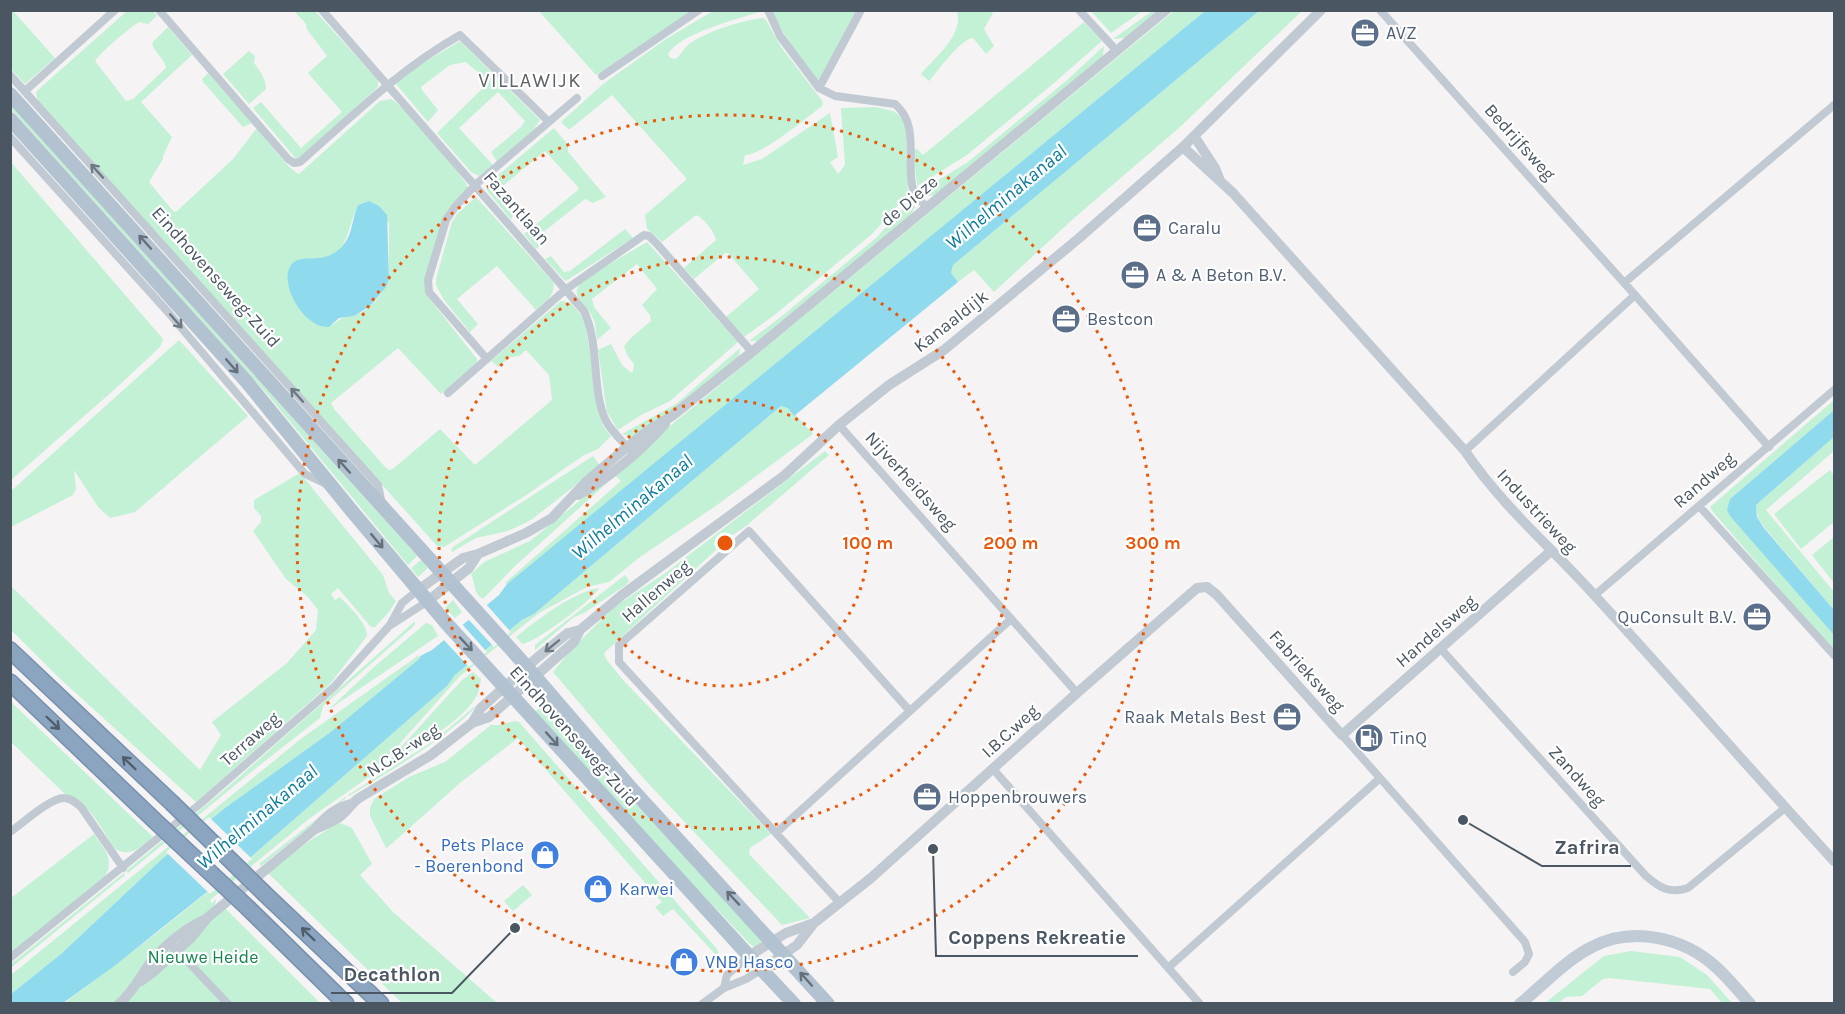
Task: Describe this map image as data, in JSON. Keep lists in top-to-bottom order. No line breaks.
{"streets":{"main road":["Eindhovenseweg-Zuid"],"street":["Bedrijfsweg","de Dieze","Fazantlaan","Kanaaldijk","Randweg","Nijverheidsweg","Industrieweg","Hallenweg","Handelsweg","Fabrieksweg","I.B.C.weg","Terraweg","N.C.B.-weg","Zandweg"]},"crossings":[["Bedrijfsweg","Randweg"],["de Dieze","Fazantlaan"],["de Dieze","Eindhovenseweg-Zuid"],["de Dieze","Terraweg"],["Eindhovenseweg-Zuid","Kanaaldijk"],["Eindhovenseweg-Zuid","I.B.C.weg"],["Eindhovenseweg-Zuid","Terraweg"],["Eindhovenseweg-Zuid","N.C.B.-weg"],["Kanaaldijk","Nijverheidsweg"],["Kanaaldijk","Industrieweg"],["Kanaaldijk","N.C.B.-weg"],["Randweg","Industrieweg"],["Nijverheidsweg","I.B.C.weg"],["Industrieweg","Handelsweg"],["Industrieweg","Zandweg"],["Handelsweg","Fabrieksweg"],["Handelsweg","Zandweg"],["Fabrieksweg","I.B.C.weg"]],"districts":["VILLAWIJK"],"water":["Wilhelminakanaal"],"parks":["Nieuwe Heide"],"places":{"office":["AVZ","Caralu","A & A Beton B.V.","Bestcon","QuConsult B.V.","Raak Metals Best","Hoppenbrouwers"],"fuel station":["TinQ"],"other":["Zafrira","Coppens Rekreatie","Decathlon"],"shop":["Pets Place - Boerenbond","Karwei","VNB Hasco"]},"rings":["100 m","200 m","300 m"]}
